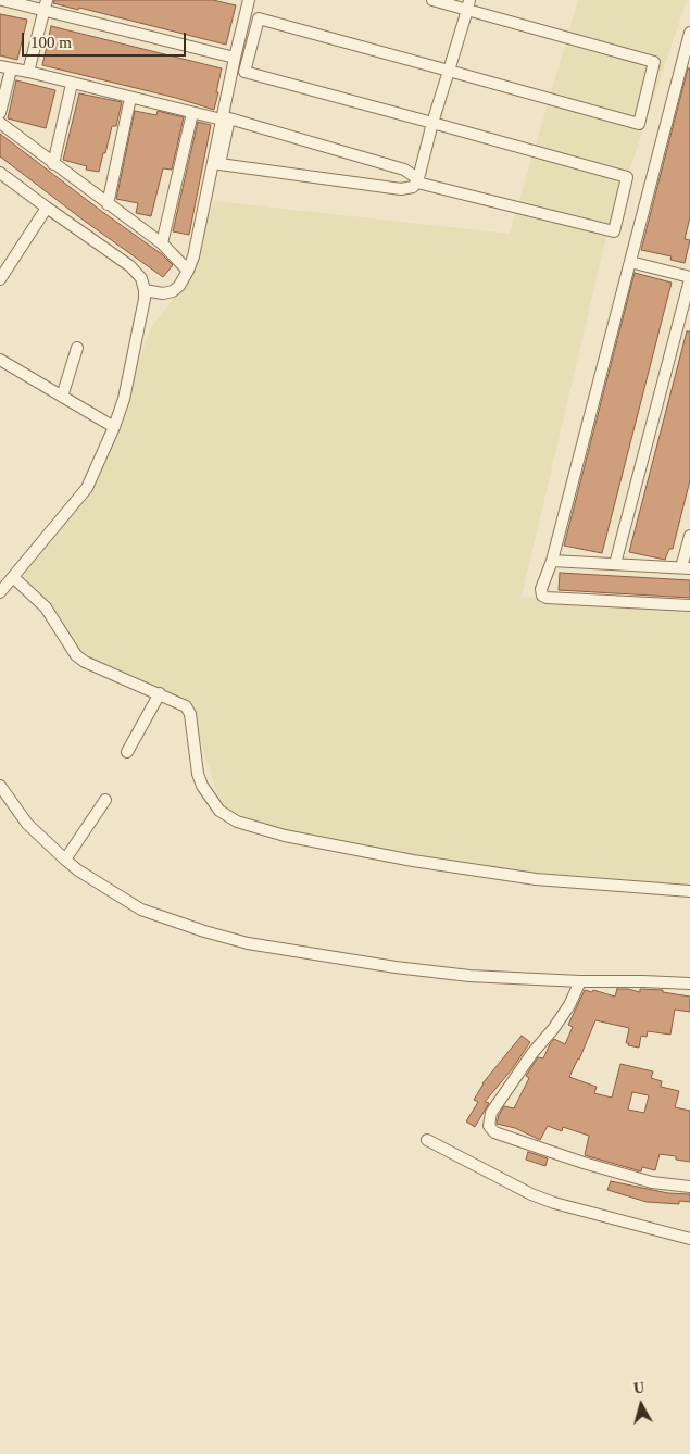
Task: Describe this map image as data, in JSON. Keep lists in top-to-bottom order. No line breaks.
{"scale_bar":"100 m","north":"top"}
